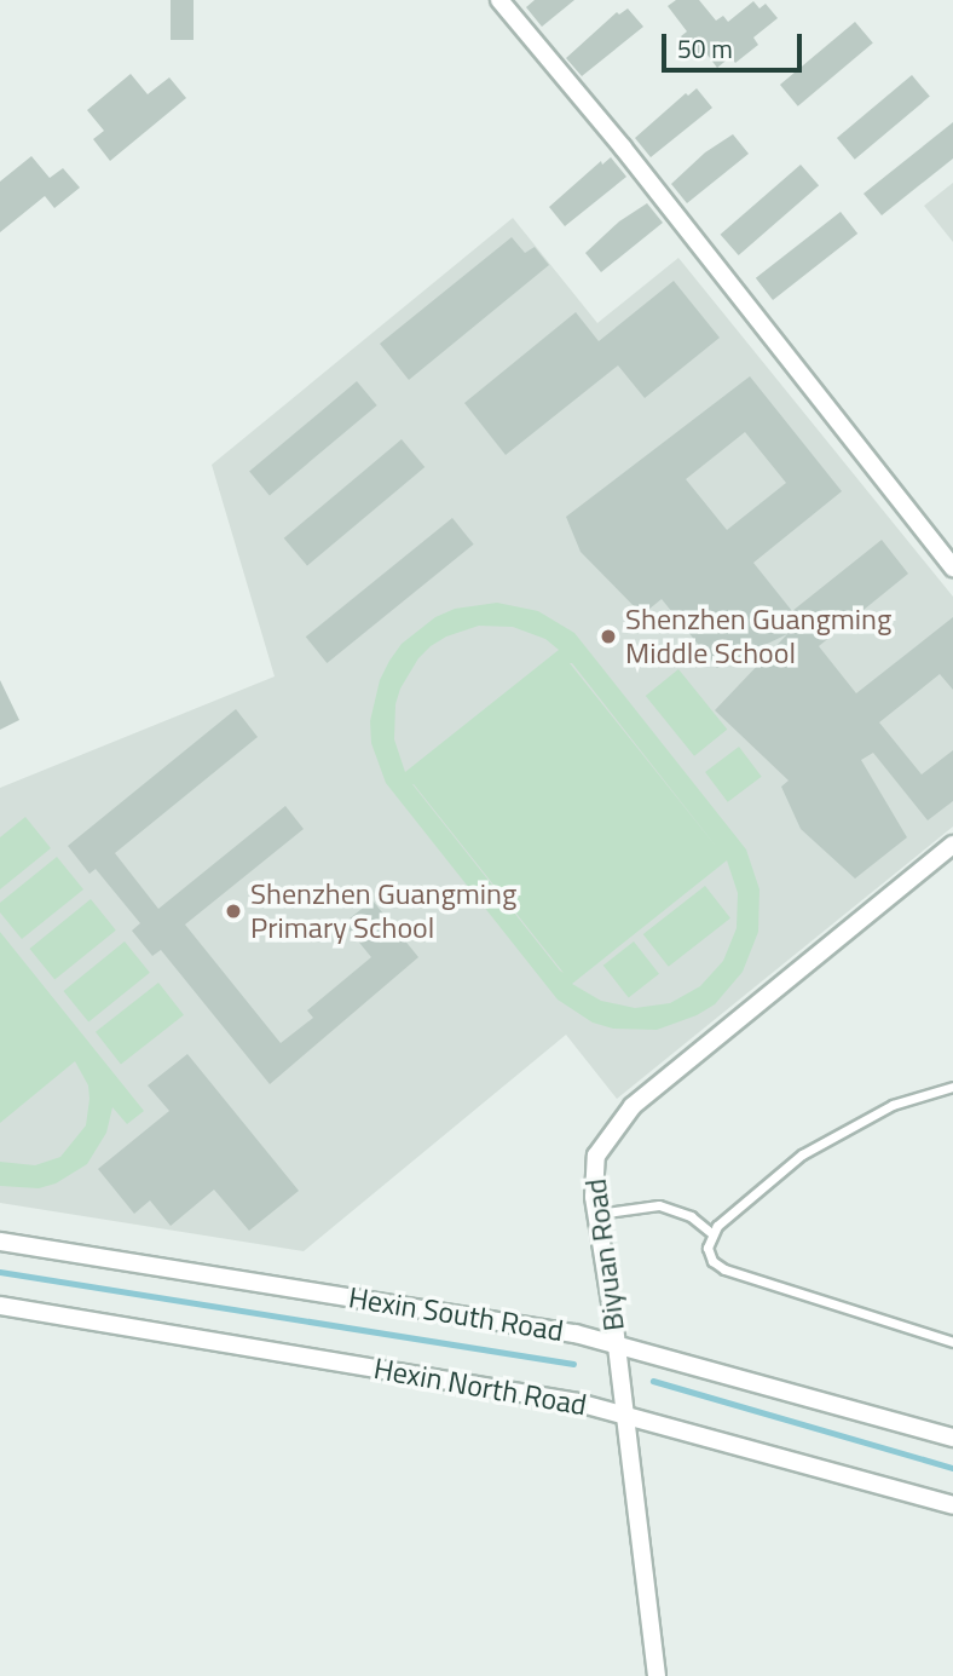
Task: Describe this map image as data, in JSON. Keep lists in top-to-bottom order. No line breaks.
{"streets":{"street":["Biyuan Road","Hexin South Road","Hexin North Road"]},"crossings":[["Biyuan Road","Hexin South Road"],["Biyuan Road","Hexin North Road"]],"places":["Shenzhen Guangming Middle School","Shenzhen Guangming Primary School"],"scale_bar":"50 m"}
